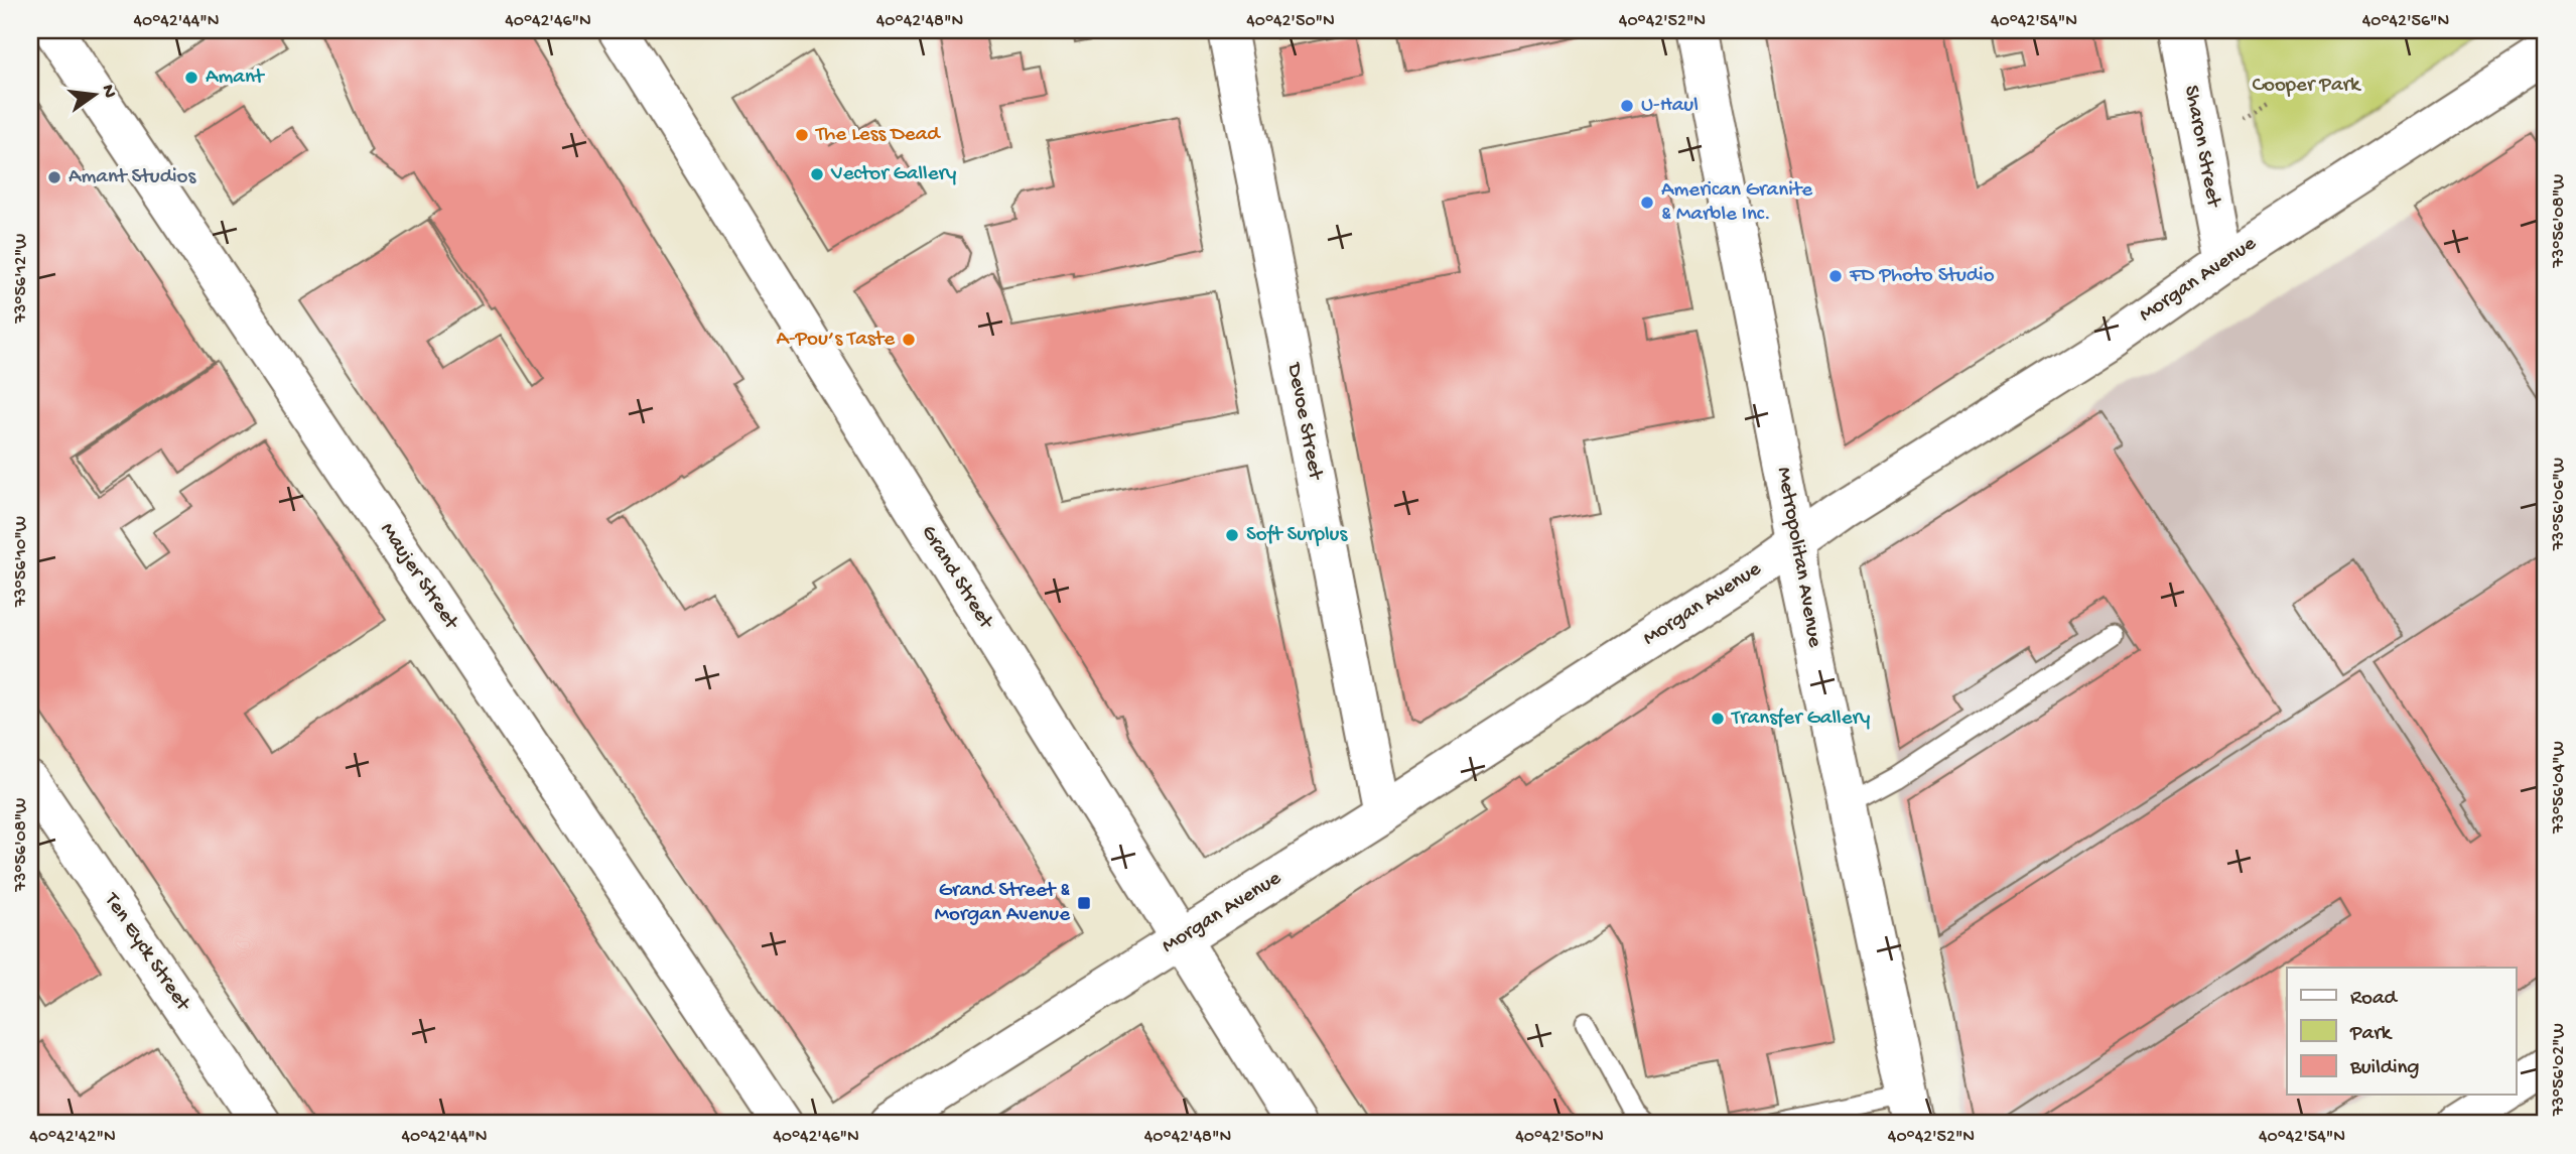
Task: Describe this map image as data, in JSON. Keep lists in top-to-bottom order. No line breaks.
{"streets":{"street":["Sharon Street","Morgan Avenue","Devoe Street","Metropolitan Avenue","Maujer Street","Grand Street","Ten Eyck Street"]},"crossings":[["Sharon Street","Morgan Avenue"],["Morgan Avenue","Devoe Street"],["Morgan Avenue","Metropolitan Avenue"],["Morgan Avenue","Grand Street"]],"parks":["Cooper Park"],"places":{"other":["Amant","U-Haul","The Less Dead","Vector Gallery","Amant Studios","American Granite & Marble Inc.","FD Photo Studio","A-Pou’s Taste","Soft Surplus","Transfer Gallery"],"transit":["Grand Street & Morgan Avenue"]},"legend":["Road","Park","Building"],"north":"right","coordinates":["40°42'44\"N","40°42'46\"N","40°42'48\"N","40°42'50\"N","40°42'52\"N","40°42'54\"N","40°42'56\"N","73°56'08\"W","73°56'12\"W","73°56'06\"W","73°56'10\"W","73°56'04\"W","73°56'02\"W","40°42'42\"N"]}
